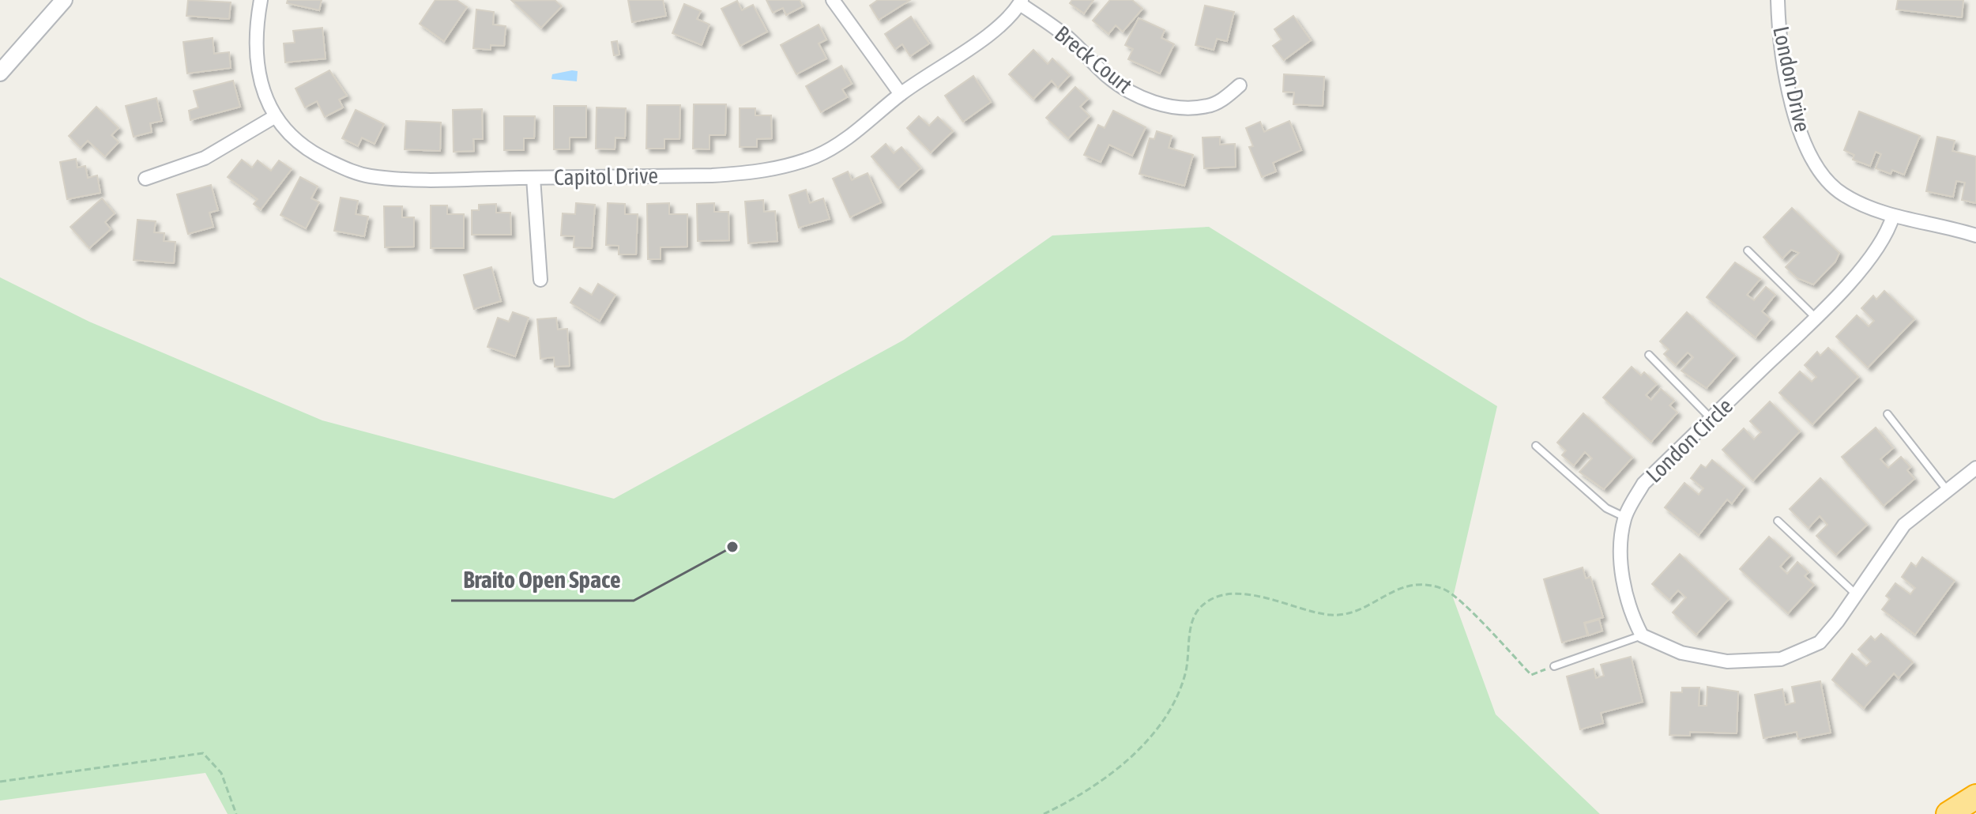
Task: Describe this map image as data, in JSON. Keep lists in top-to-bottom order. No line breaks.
{"streets":{"street":["Breck Court","London Drive","Capitol Drive","London Circle"]},"crossings":[["Breck Court","Capitol Drive"],["London Drive","London Circle"]],"places":["Braito Open Space"]}
